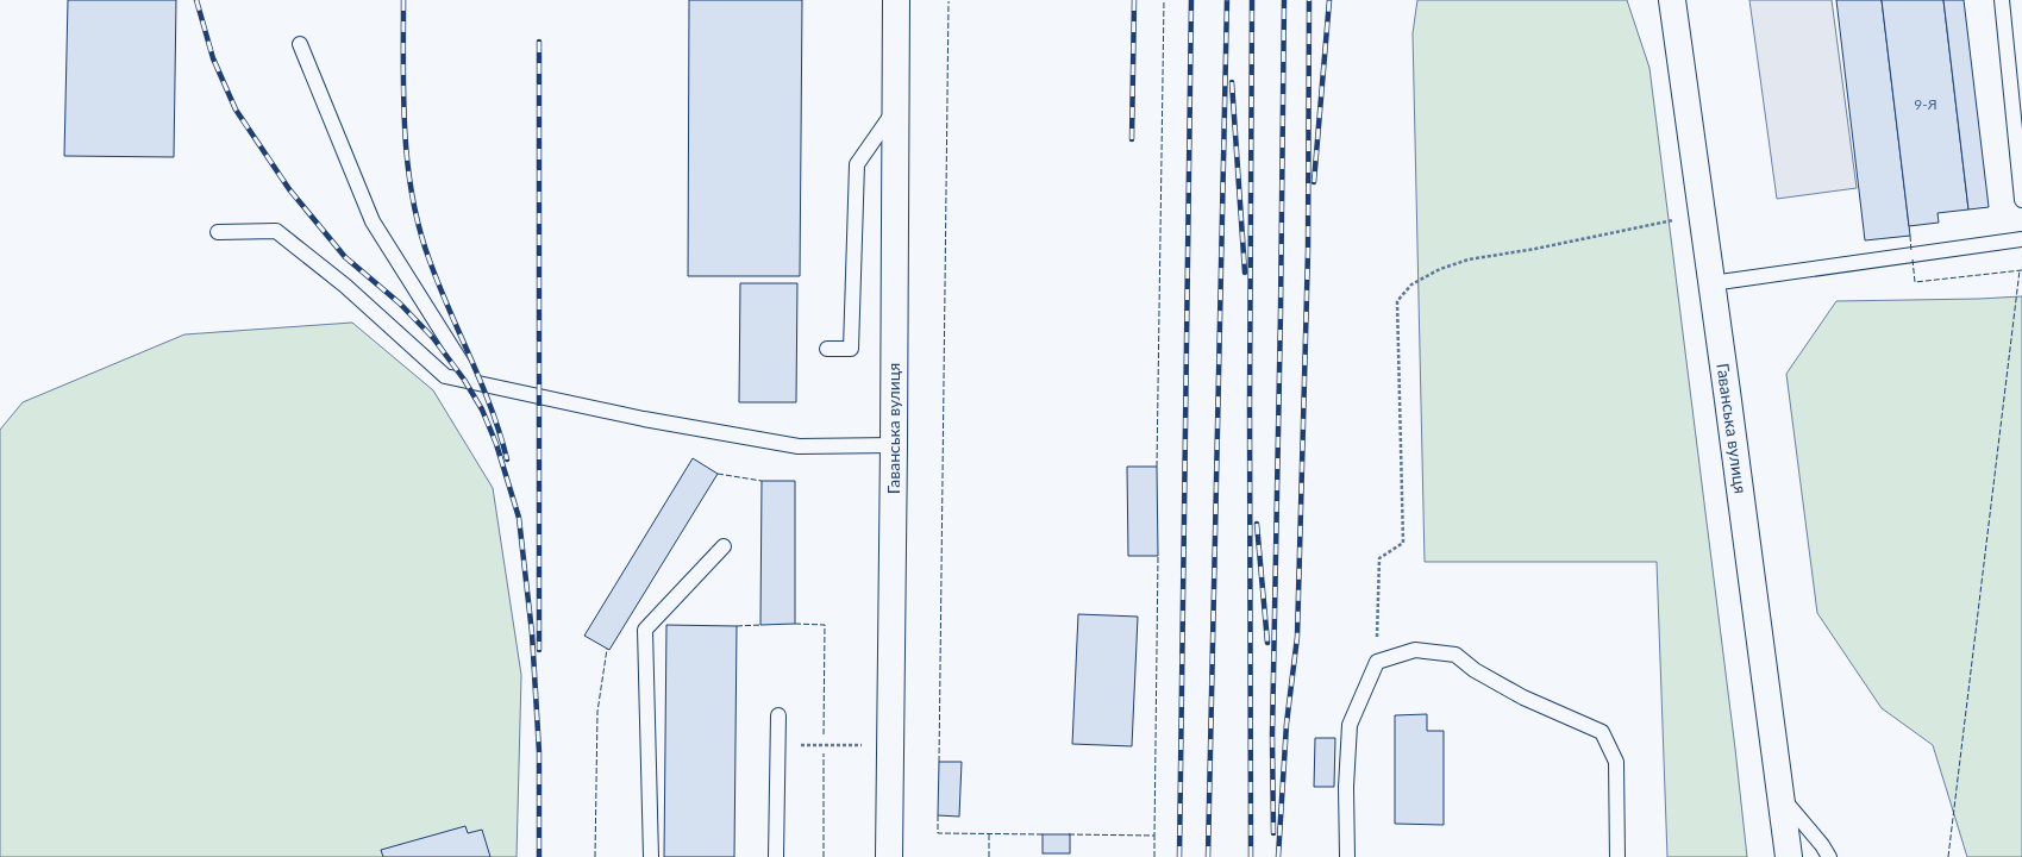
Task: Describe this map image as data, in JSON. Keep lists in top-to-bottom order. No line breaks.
{"streets":{"main road":["Гаванська вулиця"]},"house_numbers":["9-Я"]}
